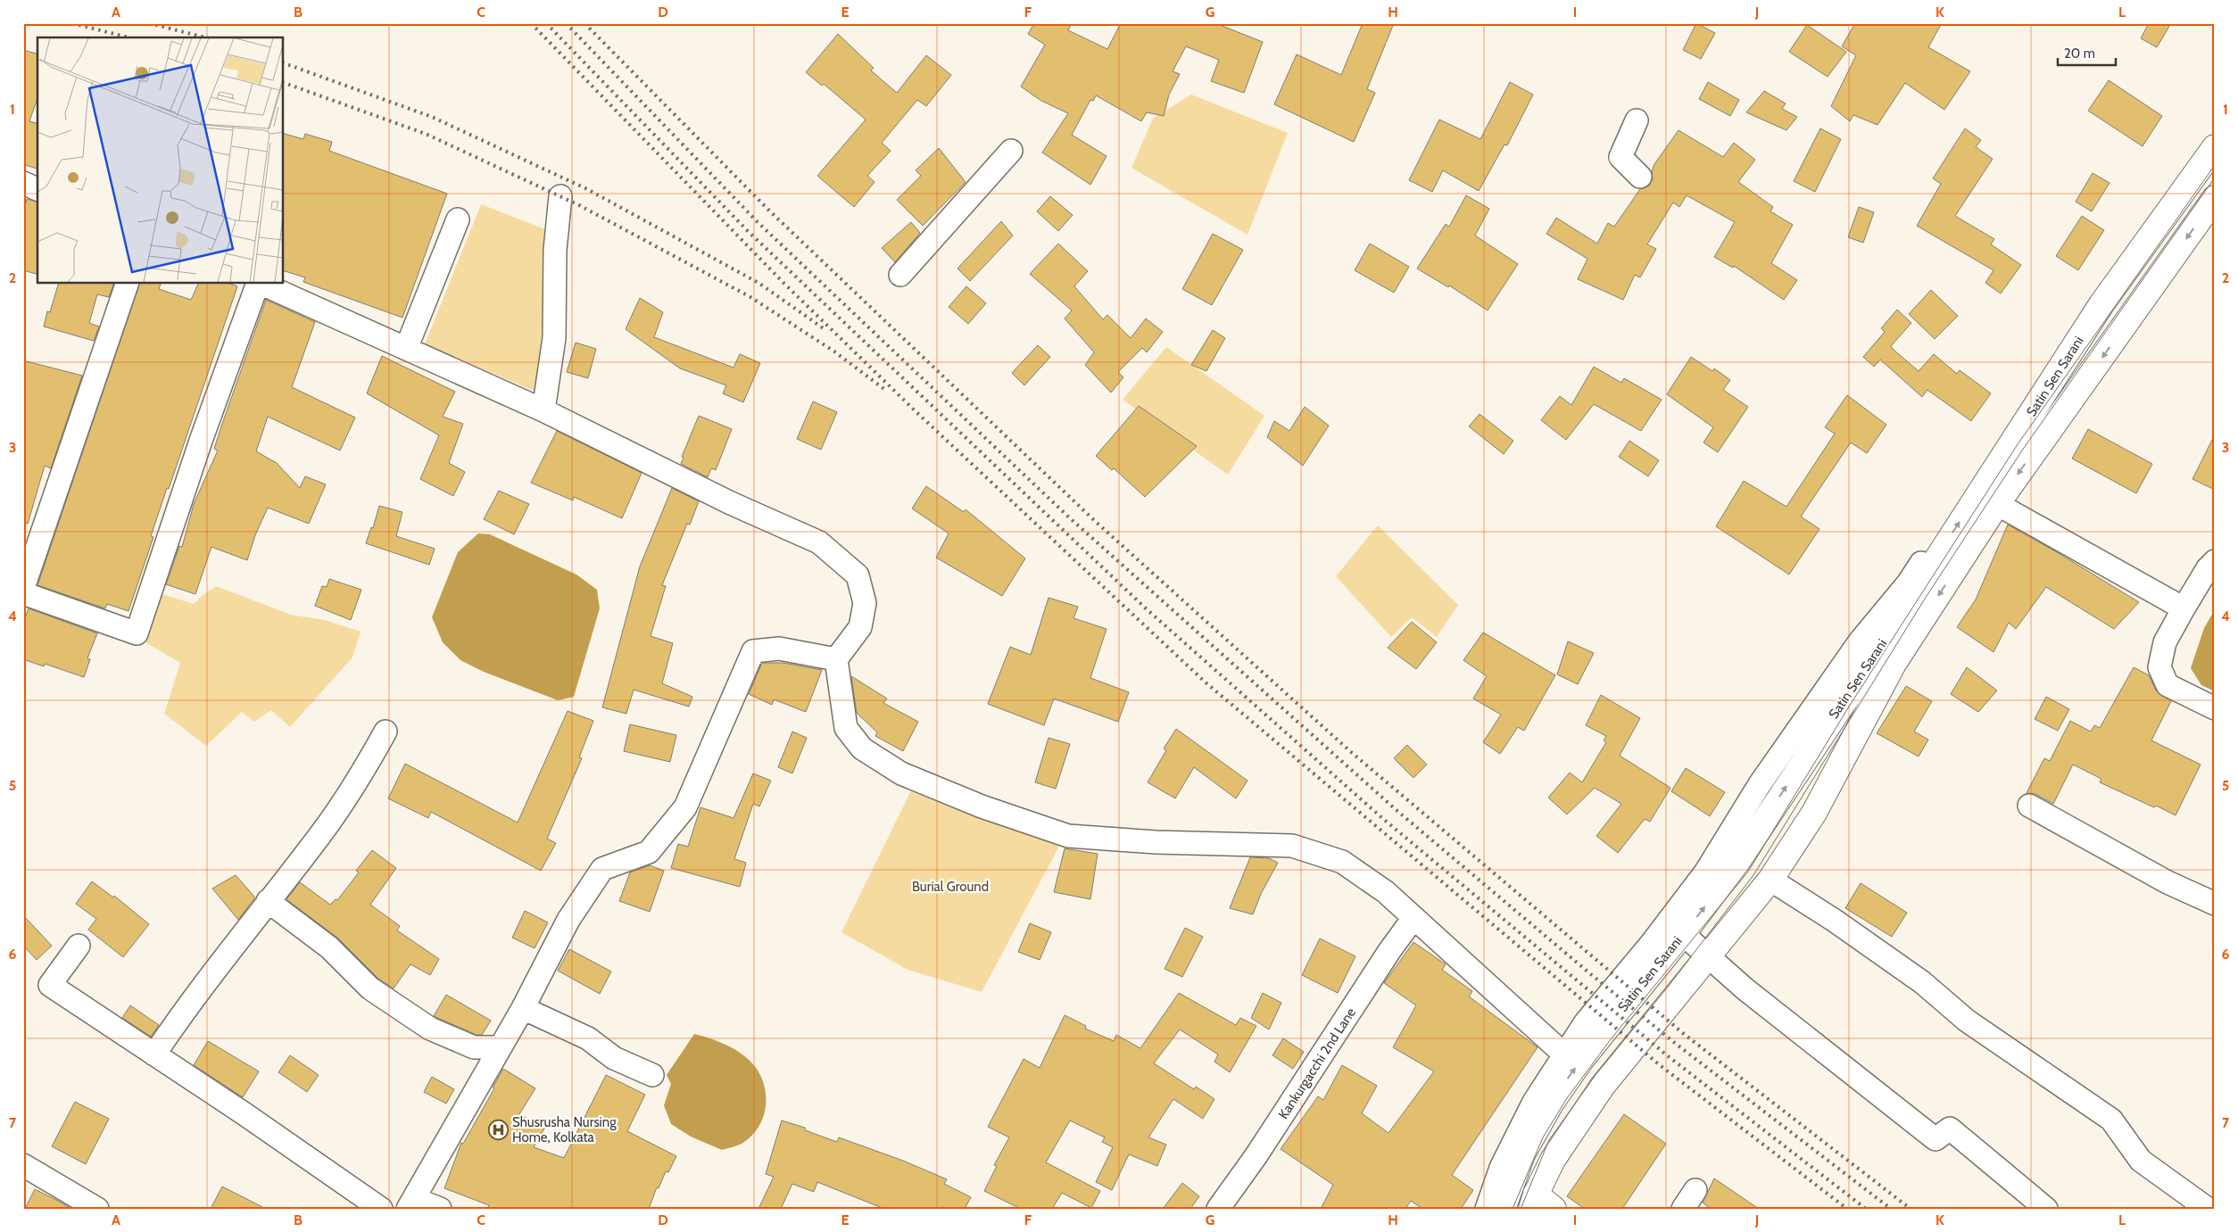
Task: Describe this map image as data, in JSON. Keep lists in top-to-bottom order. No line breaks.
{"streets":{"main road":["Satin Sen Sarani"],"street":["Kankurgacchi 2nd Lane"]},"parks":["Burial Ground"],"places":{"hospital":["Shusrusha Nursing Home, Kolkata"]},"scale_bar":"20 m","grid":{"columns":["A","B","C","D","E","F","G","H","I","J","K","L"],"rows":["1","2","3","4","5","6","7"]}}
